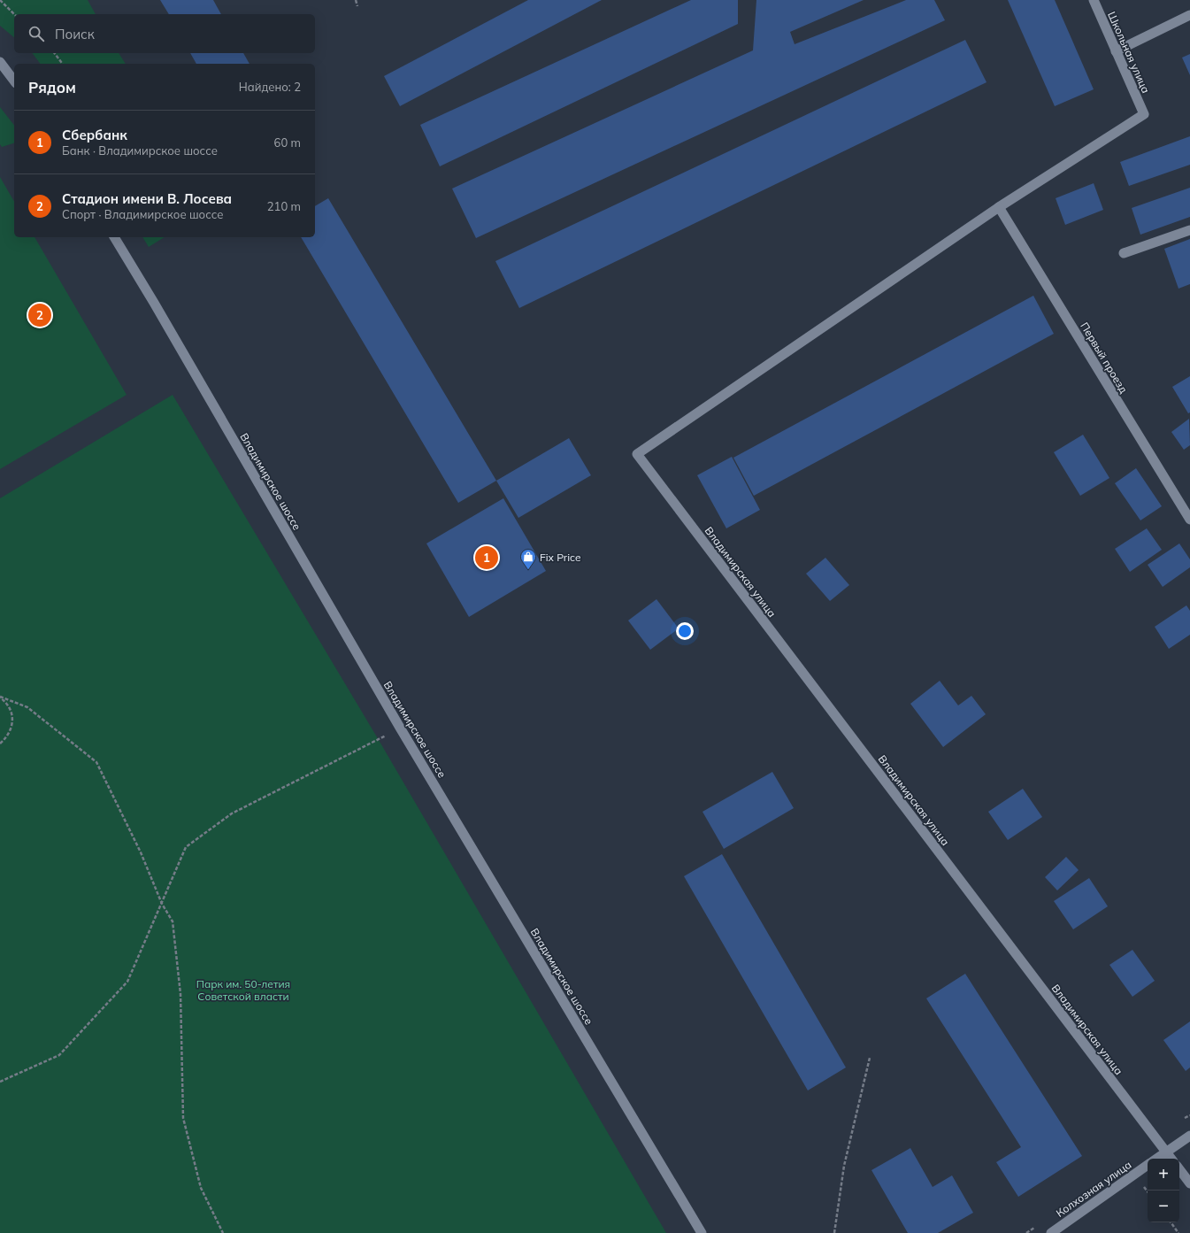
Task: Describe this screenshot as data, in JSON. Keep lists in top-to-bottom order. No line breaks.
{"streets":{"street":["Школьная улица","Первый проезд","Владимирское шоссе","Владимирская улица","Колхозная улица"]},"crossings":[["Школьная улица","Первый проезд"],["Школьная улица","Владимирская улица"],["Первый проезд","Владимирская улица"]],"parks":["Парк им. 50-летия Советской власти"],"places":{"shop":["Fix Price"]},"page":{"search":"Поиск","heading":["Рядом","Найдено: 2"],"list":[{"mark":"1","name":"Сбербанк","note":"Банк · Владимирское шоссе","value":"60 m"},{"mark":"2","name":"Стадион имени В. Лосева","note":"Спорт · Владимирское шоссе","value":"210 m"}],"pins":["2","1"],"map_buttons":["+","−"]}}
